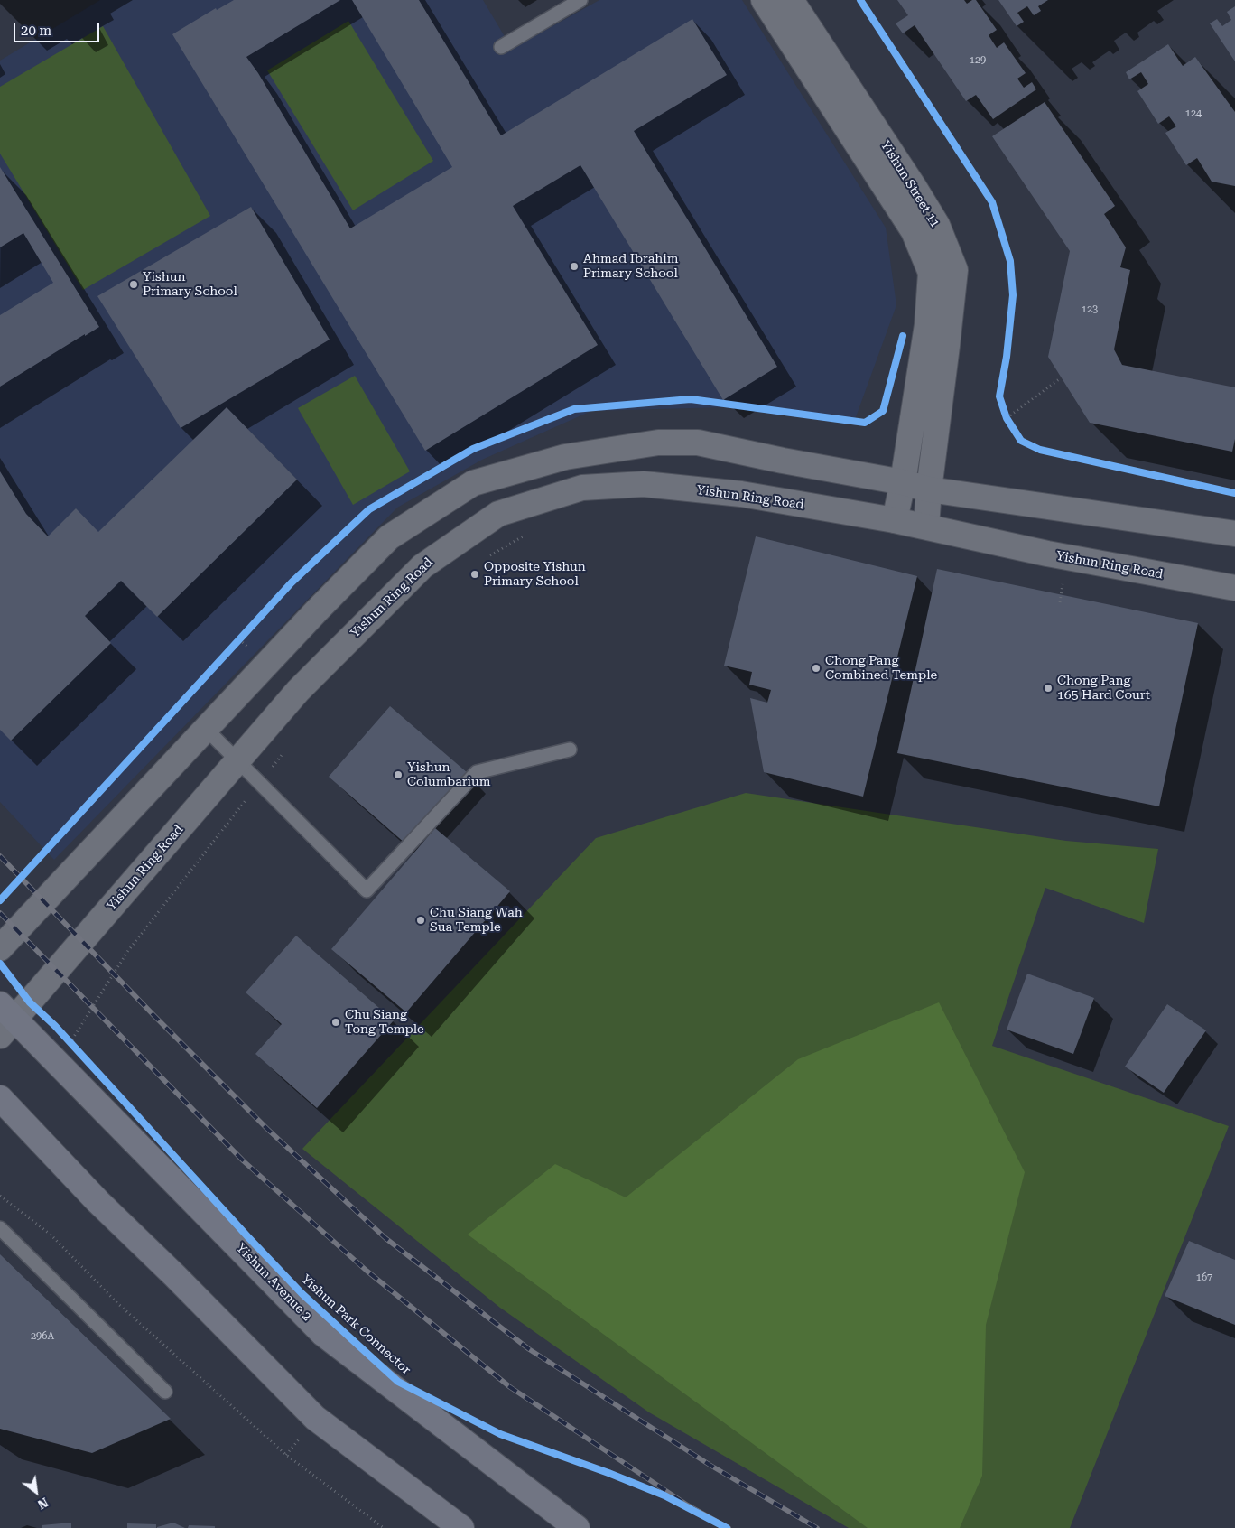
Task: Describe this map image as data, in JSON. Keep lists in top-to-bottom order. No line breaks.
{"streets":{"main road":["Yishun Street 11","Yishun Ring Road","Yishun Avenue 2"],"cycle path":["Yishun Park Connector"]},"crossings":[["Yishun Street 11","Yishun Ring Road"],["Yishun Ring Road","Yishun Avenue 2"]],"places":["Ahmad Ibrahim Primary School","Yishun Primary School","Opposite Yishun Primary School","Chong Pang Combined Temple","Chong Pang 165 Hard Court","Yishun Columbarium","Chu Siang Wah Sua Temple","Chu Siang Tong Temple"],"house_numbers":["129","124","123","167","296A"],"scale_bar":"20 m","north":"bottom right"}
